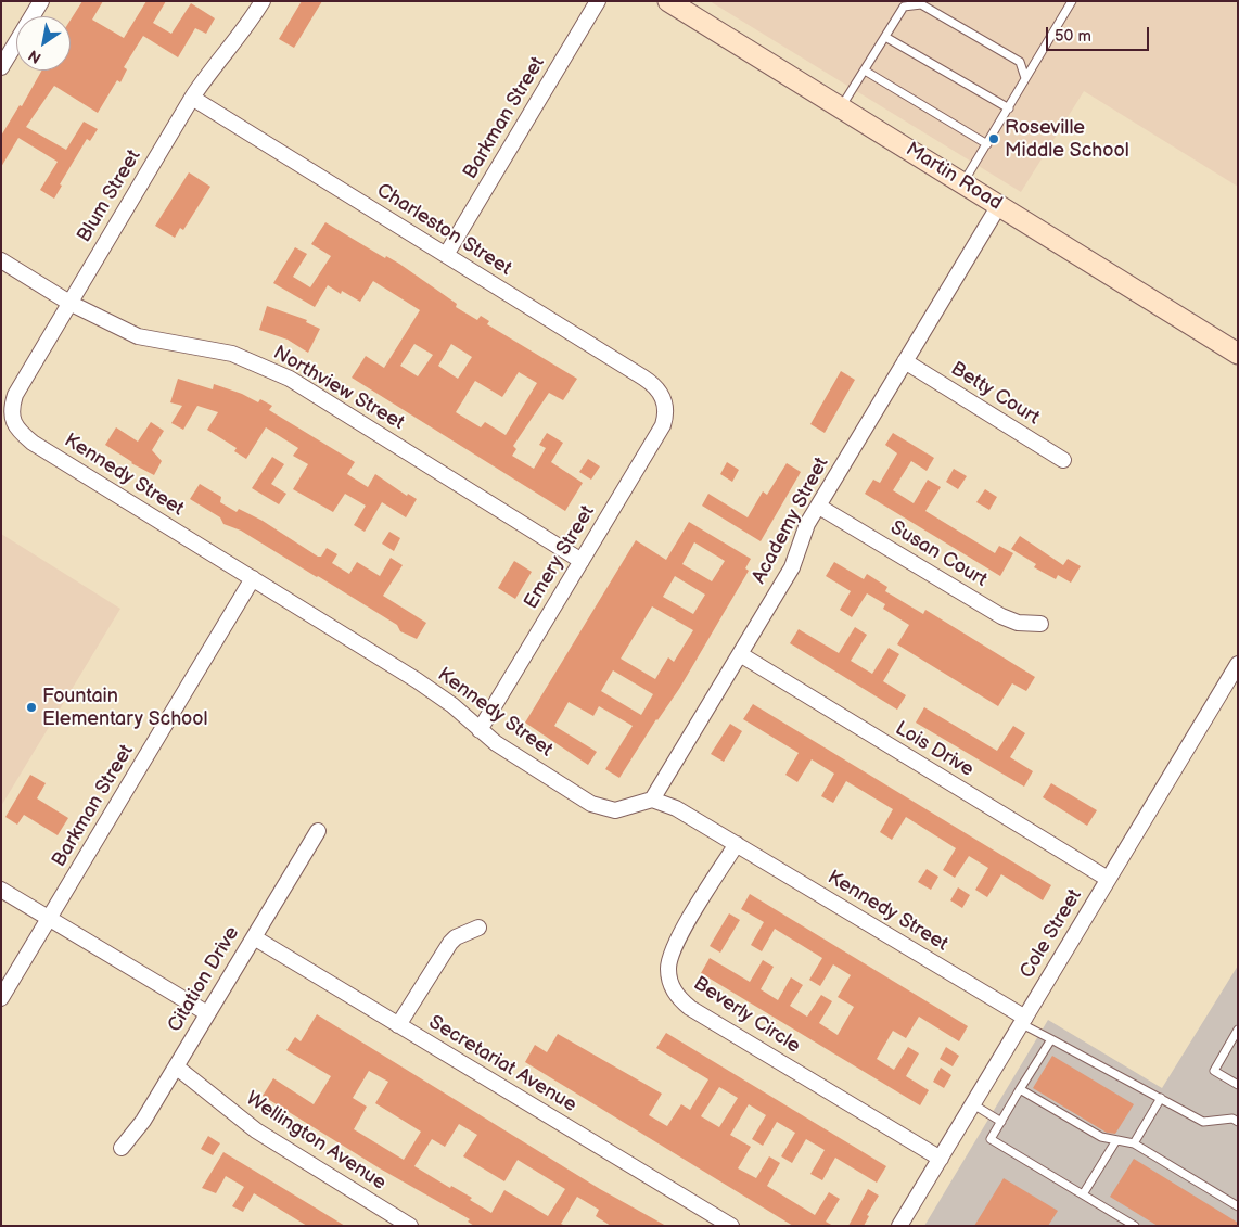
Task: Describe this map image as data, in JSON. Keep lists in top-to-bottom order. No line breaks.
{"streets":{"street":["Barkman Street","Martin Road","Blum Street","Charleston Street","Northview Street","Betty Court","Kennedy Street","Academy Street","Susan Court","Emery Street","Lois Drive","Cole Street","Citation Drive","Beverly Circle","Secretariat Avenue","Wellington Avenue"]},"crossings":[["Barkman Street","Charleston Street"],["Barkman Street","Kennedy Street"],["Martin Road","Academy Street"],["Blum Street","Charleston Street"],["Blum Street","Northview Street"],["Blum Street","Kennedy Street"],["Charleston Street","Emery Street"],["Northview Street","Emery Street"],["Betty Court","Academy Street"],["Kennedy Street","Academy Street"],["Kennedy Street","Emery Street"],["Kennedy Street","Cole Street"],["Kennedy Street","Beverly Circle"],["Academy Street","Susan Court"],["Academy Street","Lois Drive"],["Lois Drive","Cole Street"],["Cole Street","Beverly Circle"],["Citation Drive","Secretariat Avenue"],["Citation Drive","Wellington Avenue"]],"places":["Roseville Middle School","Fountain Elementary School"],"scale_bar":"50 m","north":"bottom left"}
